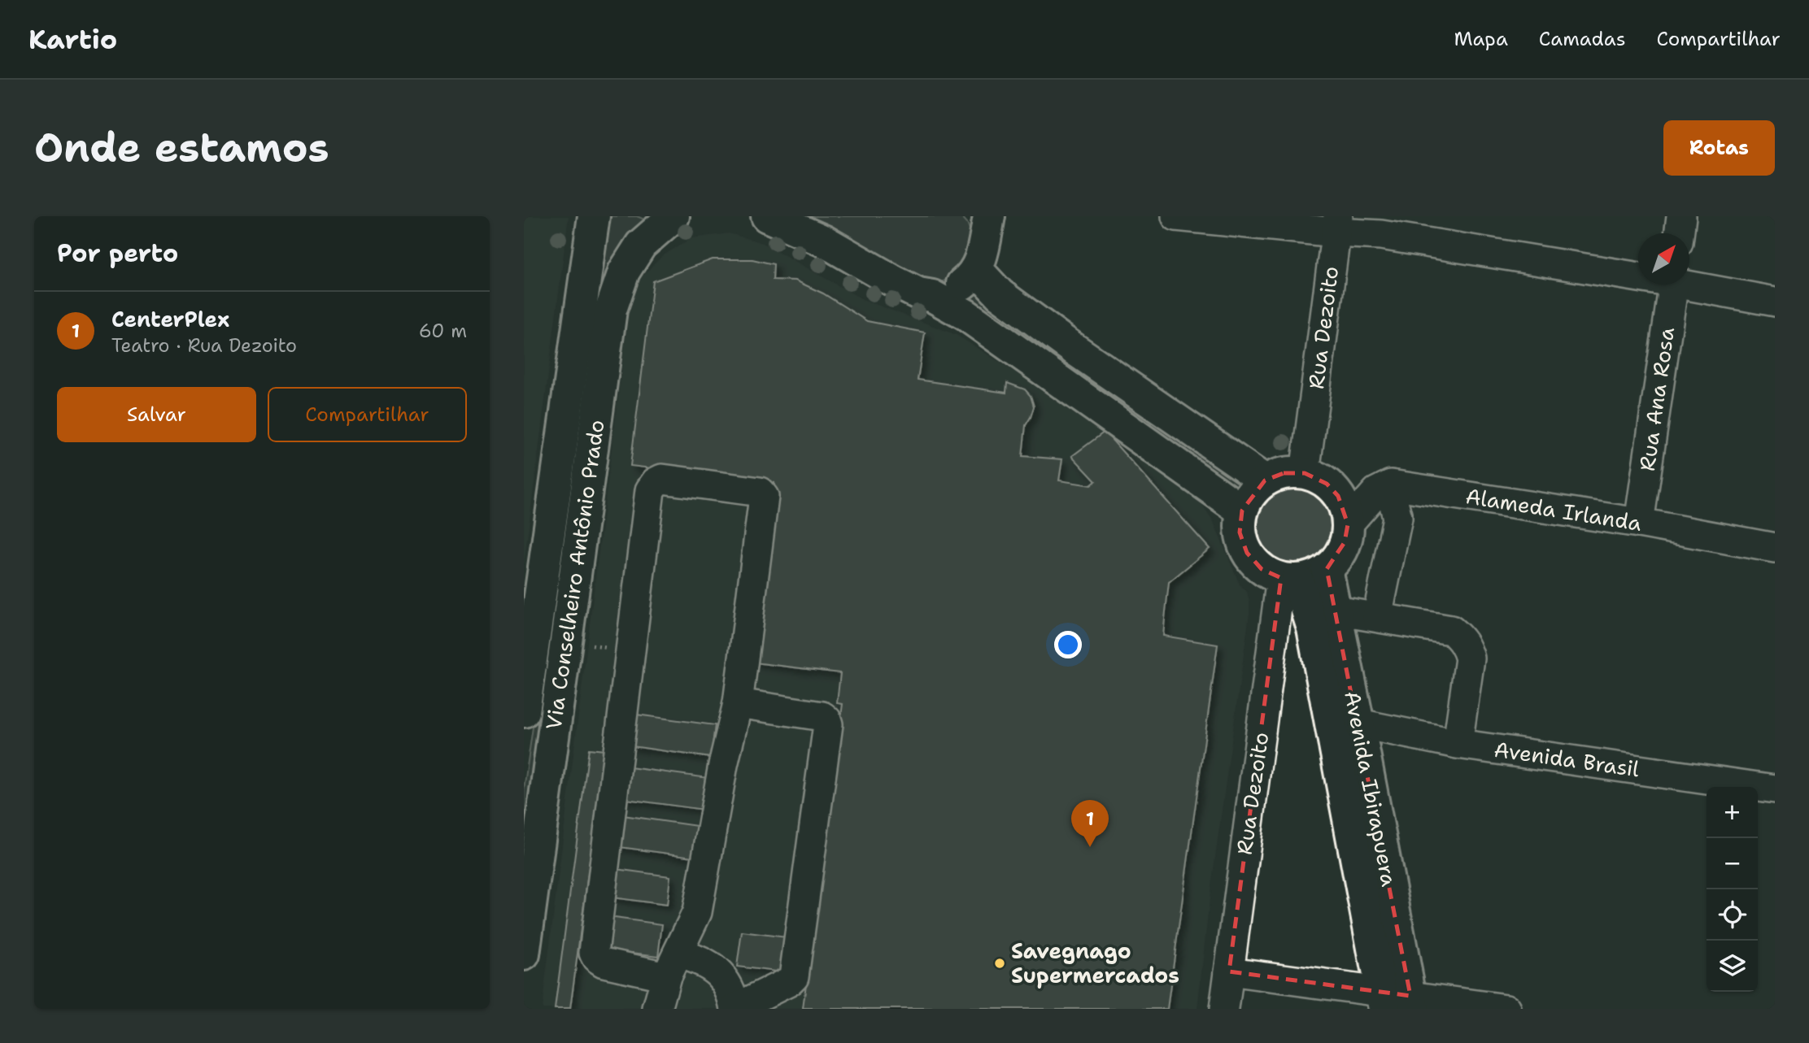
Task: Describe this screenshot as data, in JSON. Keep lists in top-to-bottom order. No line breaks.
{"streets":{"main road":["Via Conselheiro Antônio Prado","Avenida Ibirapuera"],"street":["Rua Dezoito","Rua Ana Rosa","Alameda Irlanda","Avenida Brasil"]},"crossings":[["Rua Dezoito","Avenida Ibirapuera"],["Rua Ana Rosa","Alameda Irlanda"],["Avenida Brasil","Avenida Ibirapuera"]],"places":["Savegnago Supermercados"],"north":"top right","page":{"header":"Kartio","nav":["Mapa","Camadas","Compartilhar"],"buttons":["Rotas",["Salvar","Compartilhar"]],"title":"Onde estamos","heading":"Por perto","list":[{"mark":"1","name":"CenterPlex","note":"Teatro · Rua Dezoito","value":"60 m"}],"map_buttons":["+","−"],"pins":"1"}}
